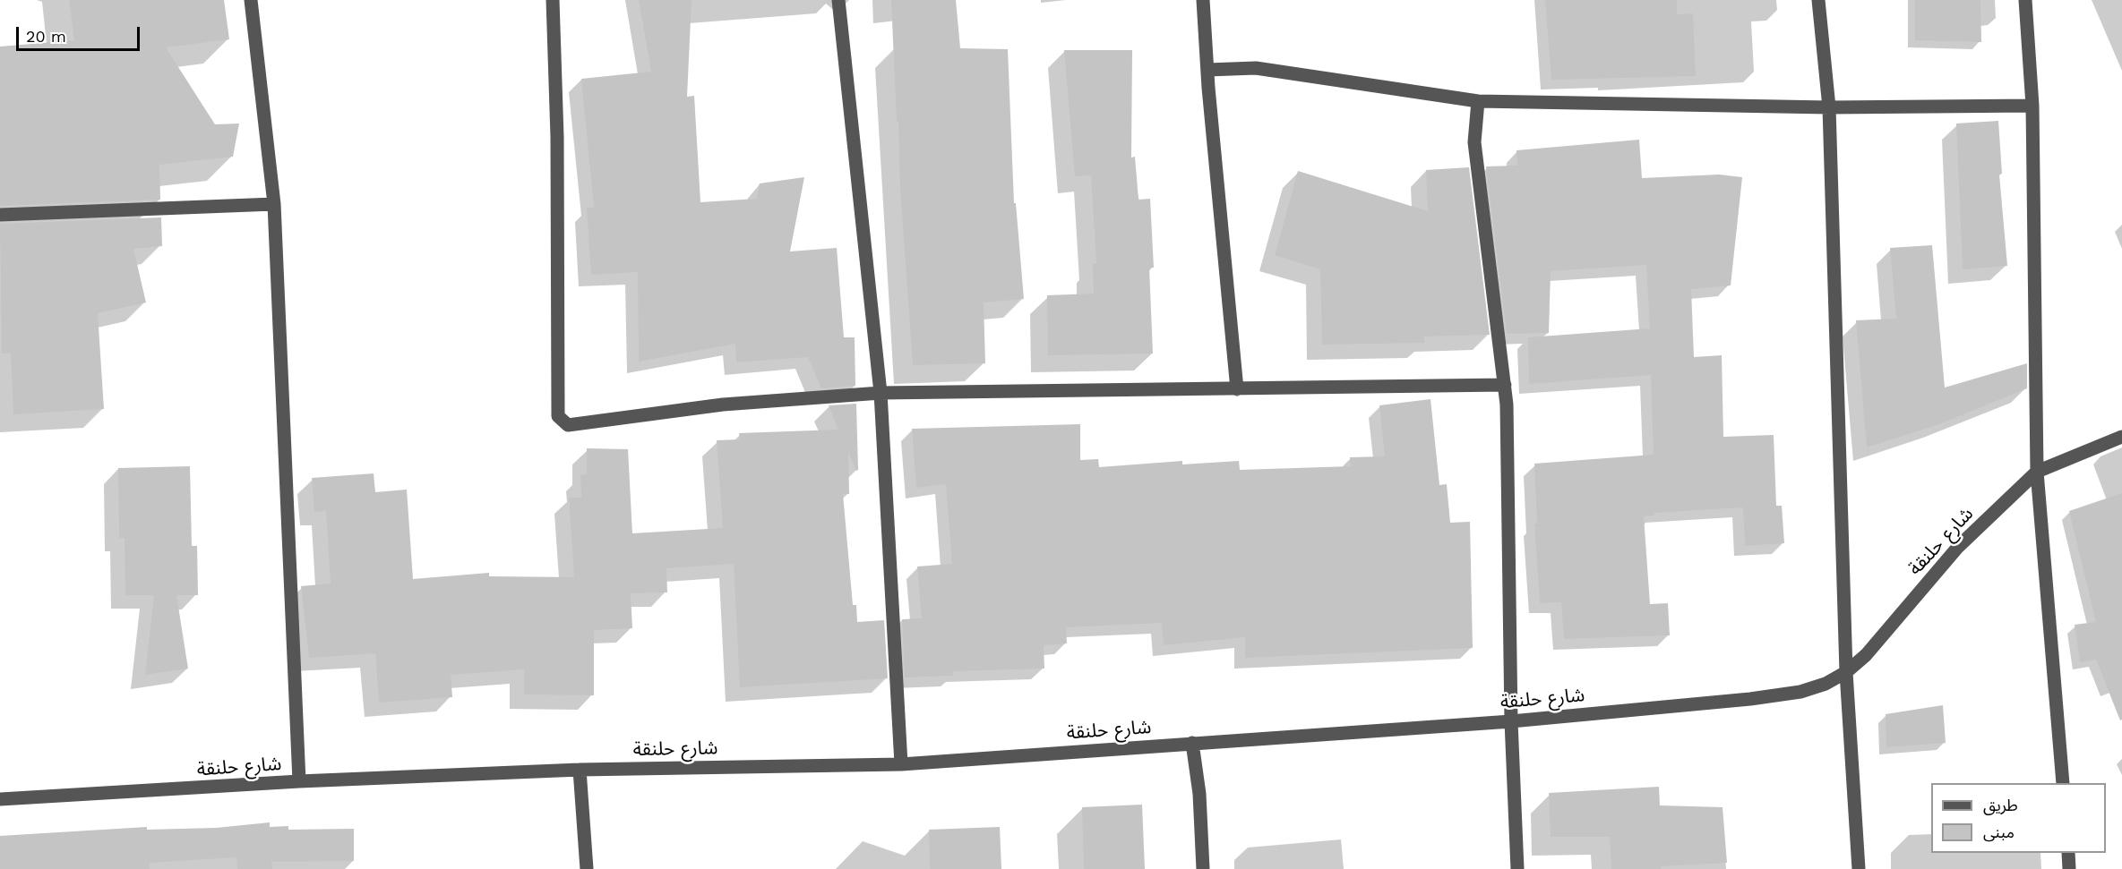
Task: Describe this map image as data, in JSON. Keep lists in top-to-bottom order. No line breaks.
{"streets":{"street":["شارع حلنقة"]},"legend":["طريق","مبنى"],"scale_bar":"20 m"}
